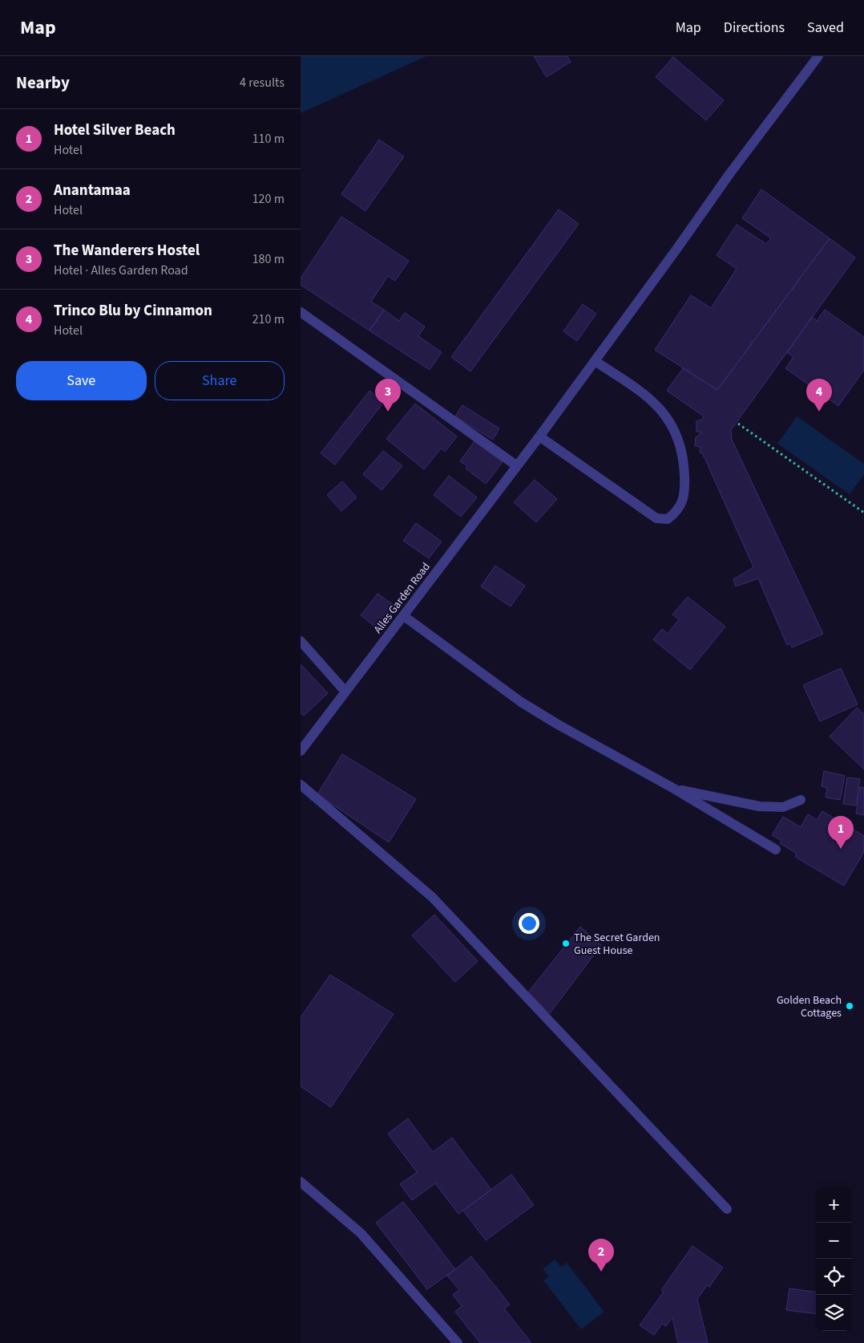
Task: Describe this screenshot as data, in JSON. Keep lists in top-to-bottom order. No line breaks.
{"streets":{"street":["Alles Garden Road"]},"places":["The Secret Garden Guest House","Golden Beach Cottages"],"page":{"header":"Map","nav":["Map","Directions","Saved"],"heading":["Nearby","4 results"],"list":[{"mark":"1","name":"Hotel Silver Beach","note":"Hotel","value":"110 m"},{"mark":"2","name":"Anantamaa","note":"Hotel","value":"120 m"},{"mark":"3","name":"The Wanderers Hostel","note":"Hotel · Alles Garden Road","value":"180 m"},{"mark":"4","name":"Trinco Blu by Cinnamon","note":"Hotel","value":"210 m"}],"buttons":["Save","Share"],"pins":["3","4","1","2"],"map_buttons":["+","−"]}}
